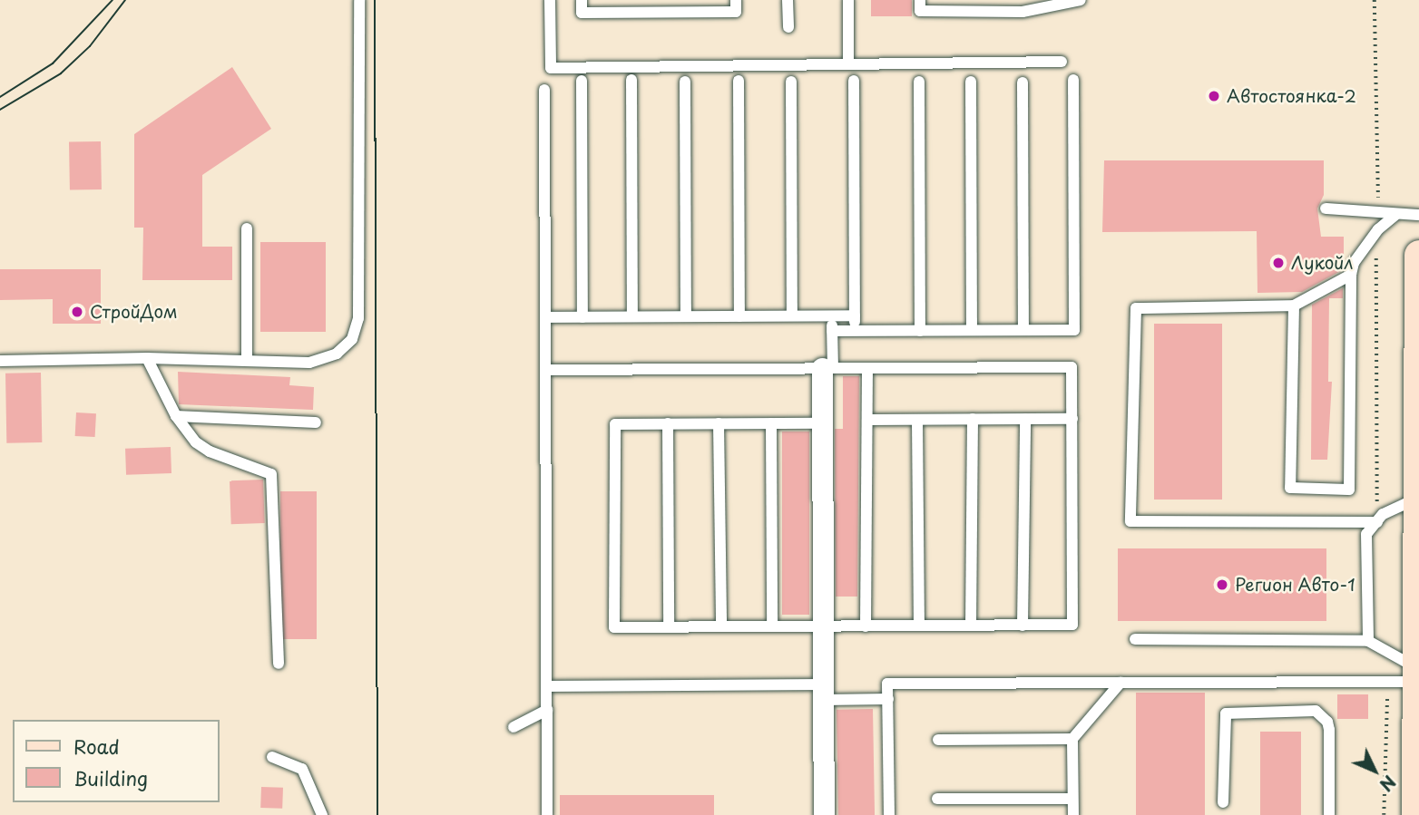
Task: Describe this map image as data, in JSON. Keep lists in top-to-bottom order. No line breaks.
{"places":["Автостоянка-2","Лукойл","СтройДом","Регион Авто-1"],"legend":["Road","Building"],"north":"bottom right"}
